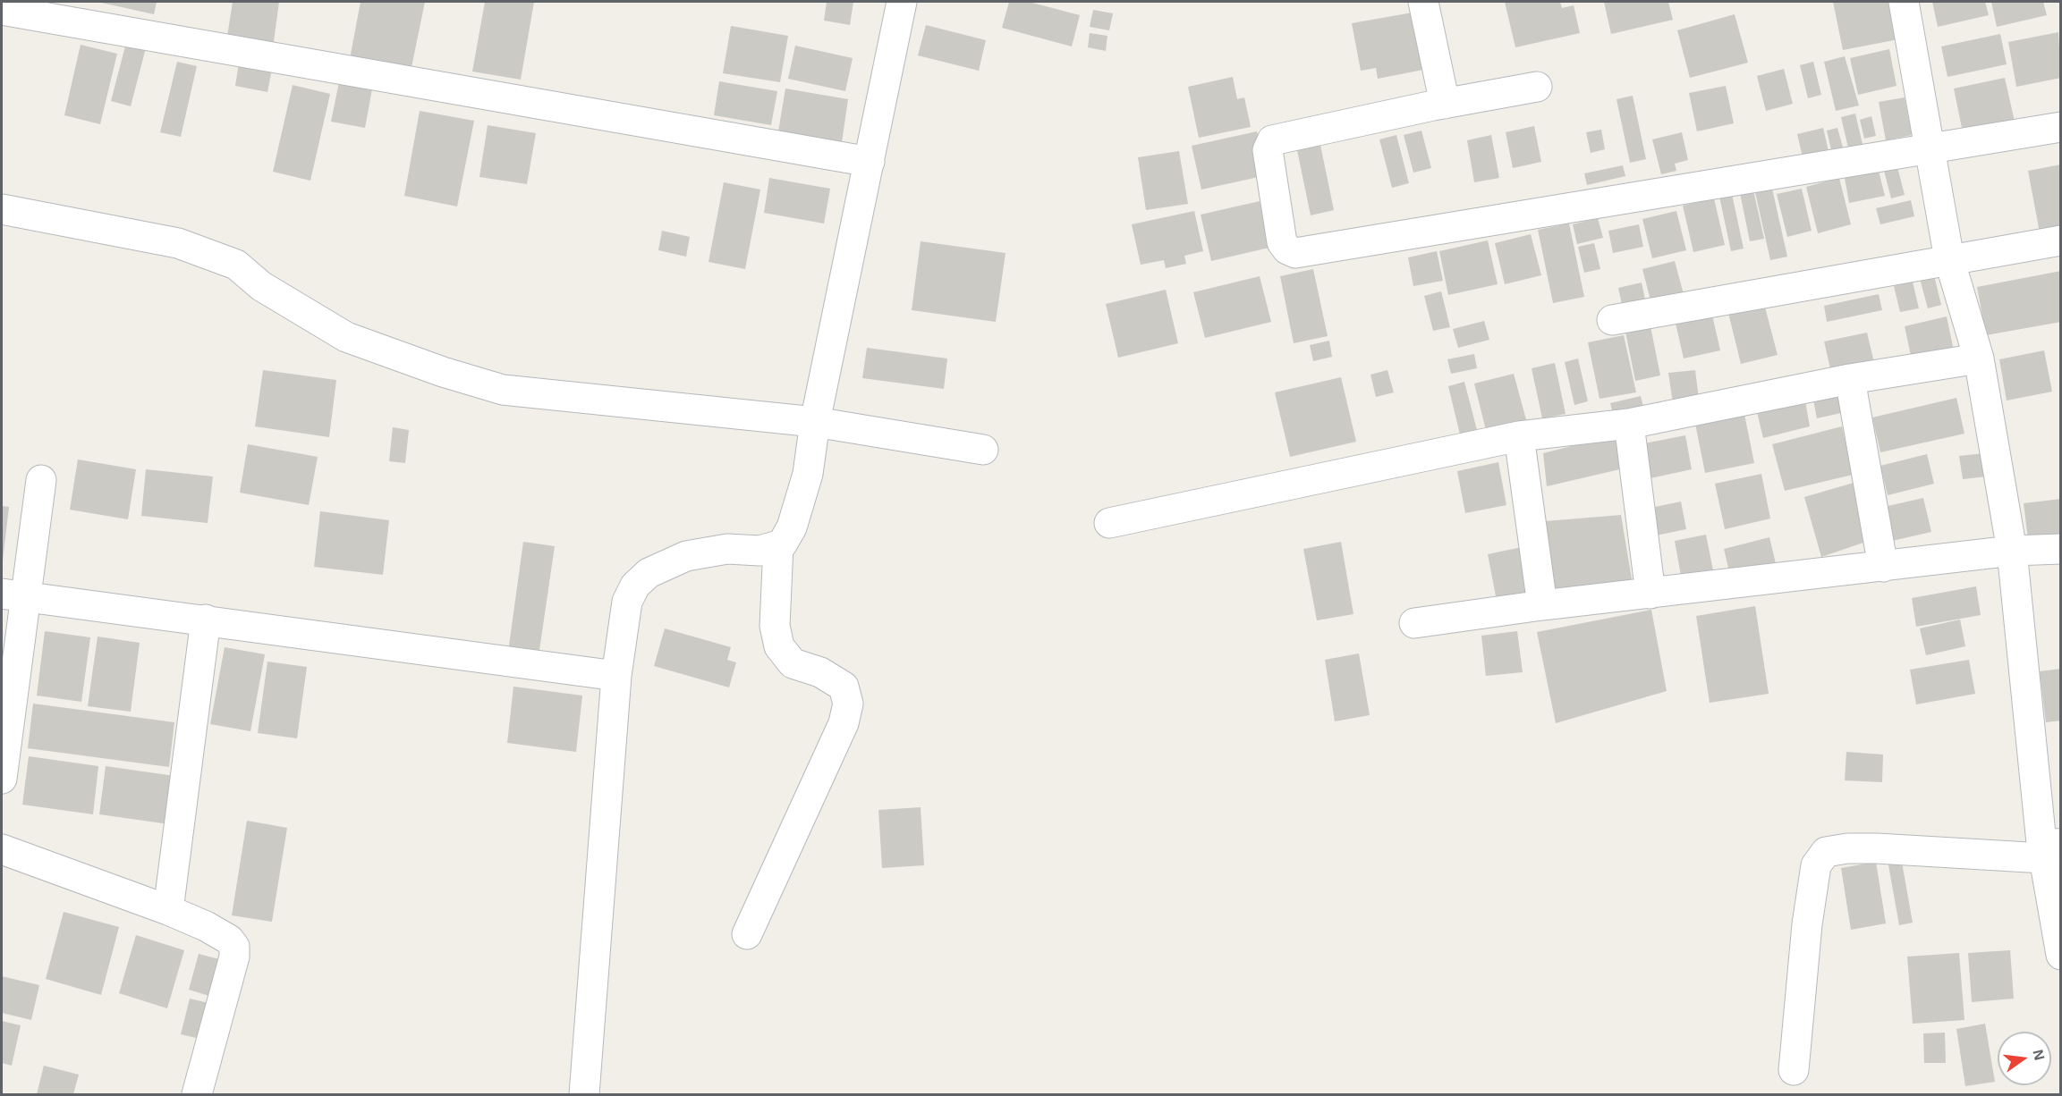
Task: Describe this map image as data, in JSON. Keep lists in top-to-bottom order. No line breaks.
{"north":"right"}
